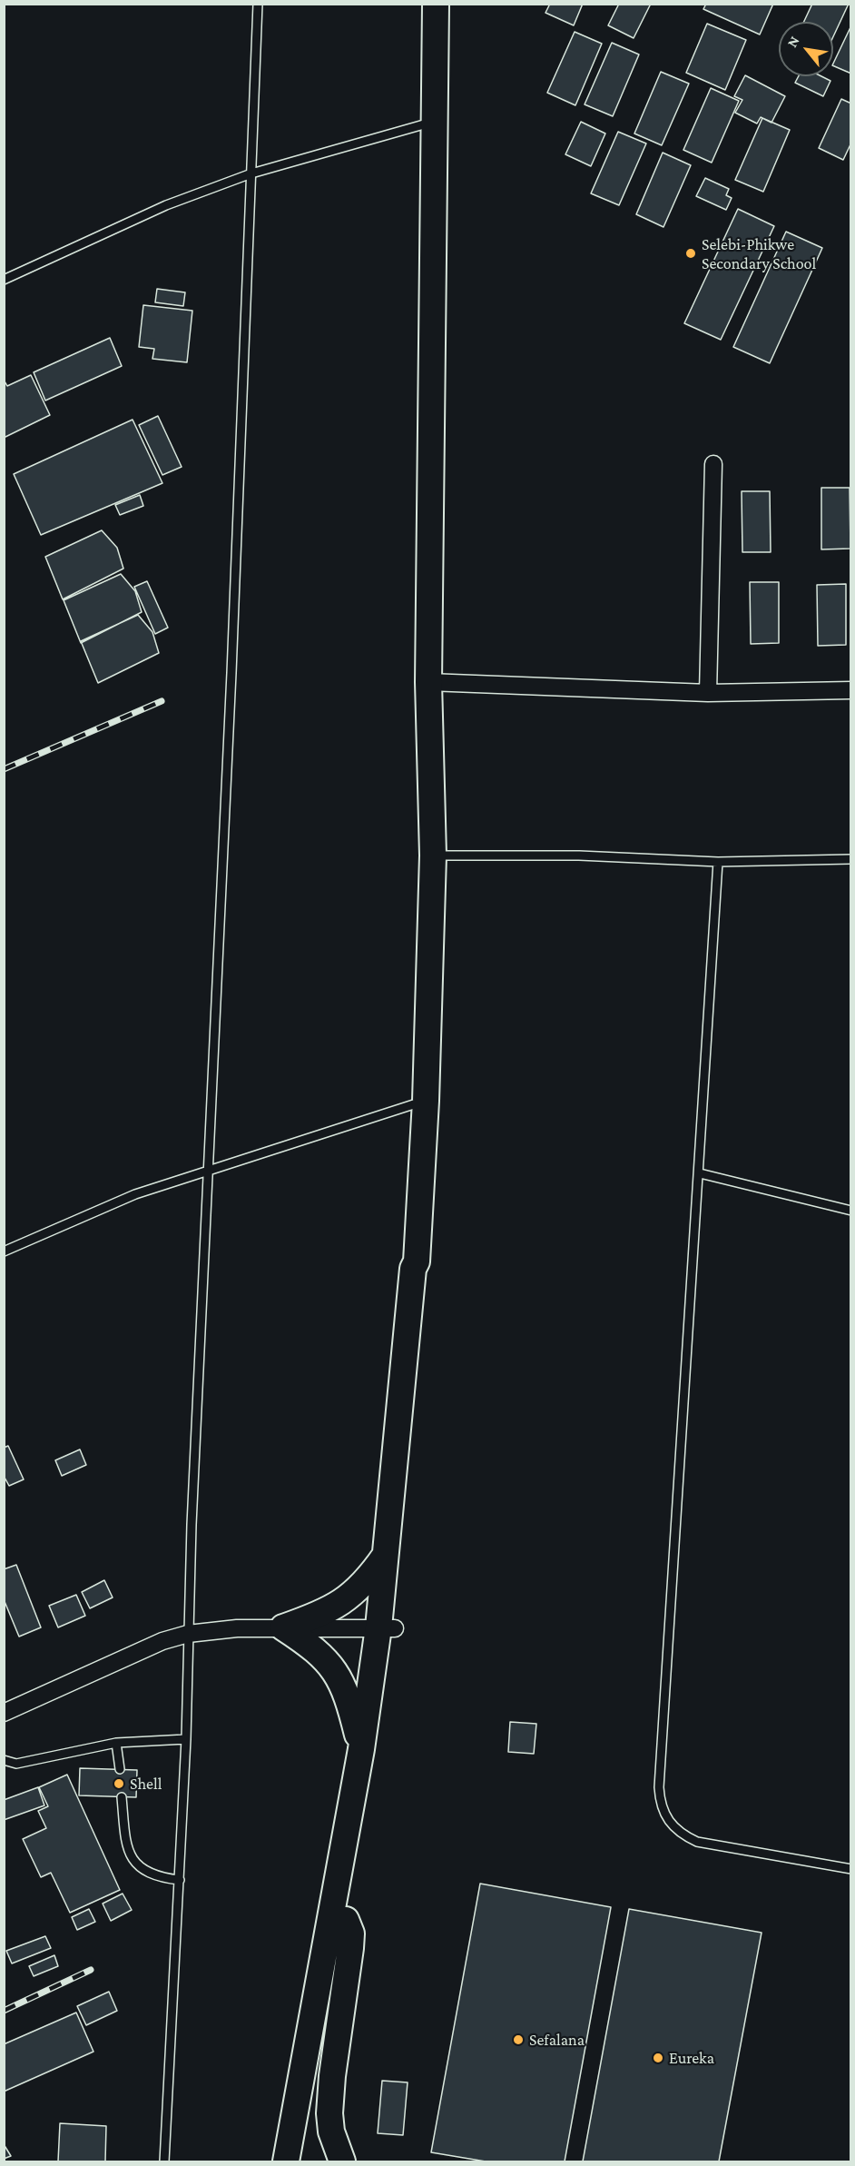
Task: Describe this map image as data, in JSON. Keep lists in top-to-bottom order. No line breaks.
{"places":["Selebi-Phikwe Secondary School","Shell","Sefalana","Eureka"],"north":"top left"}
